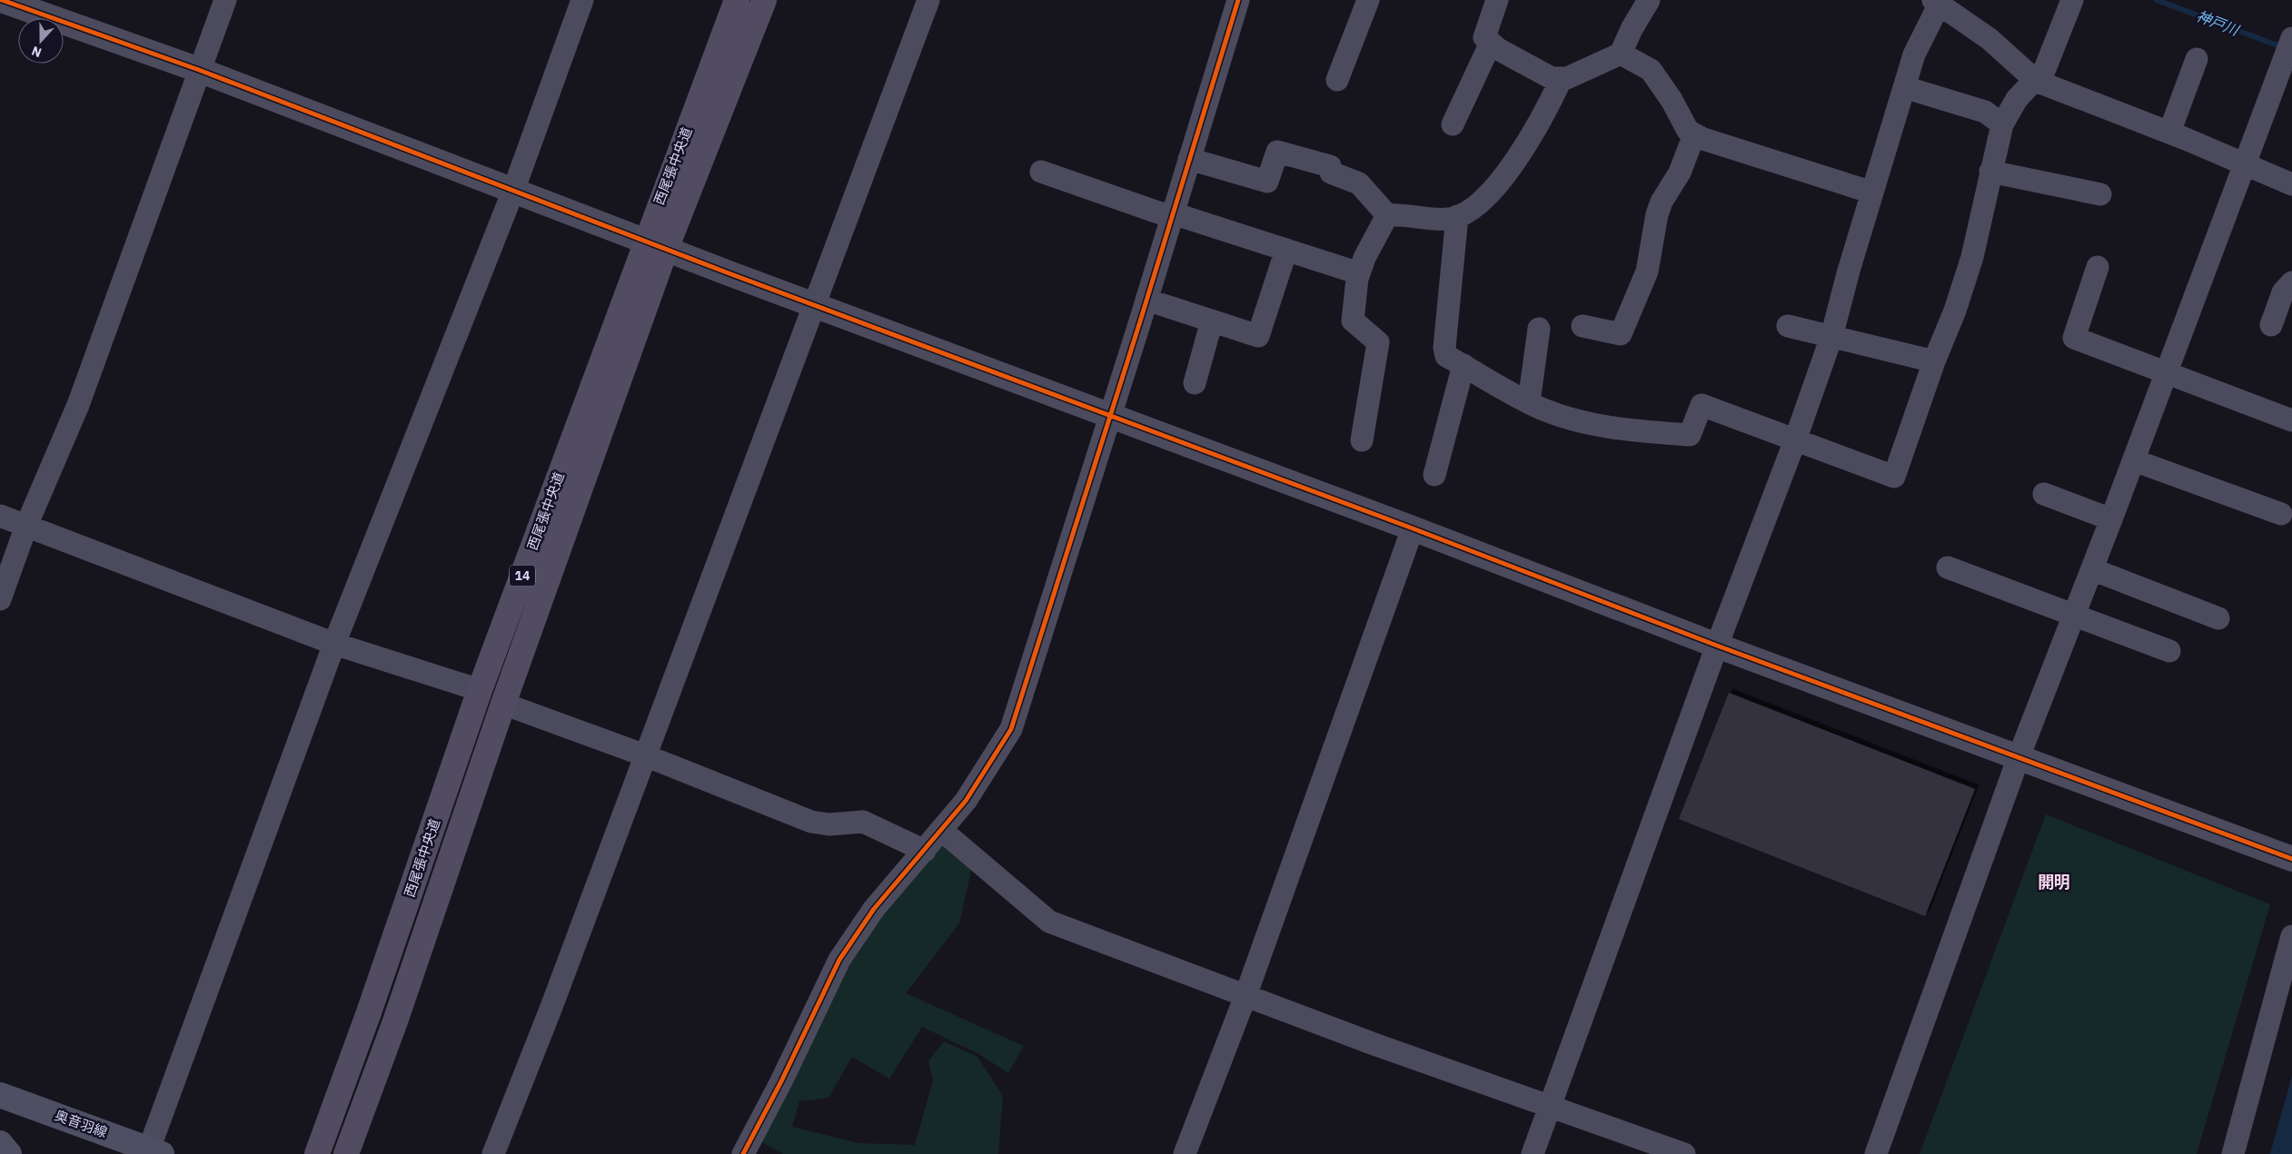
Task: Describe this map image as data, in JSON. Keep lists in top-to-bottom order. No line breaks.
{"streets":{"main road":["西尾張中央道","14","奥音羽線"]},"districts":["開明"],"water":["神戸川"],"north":"bottom"}
